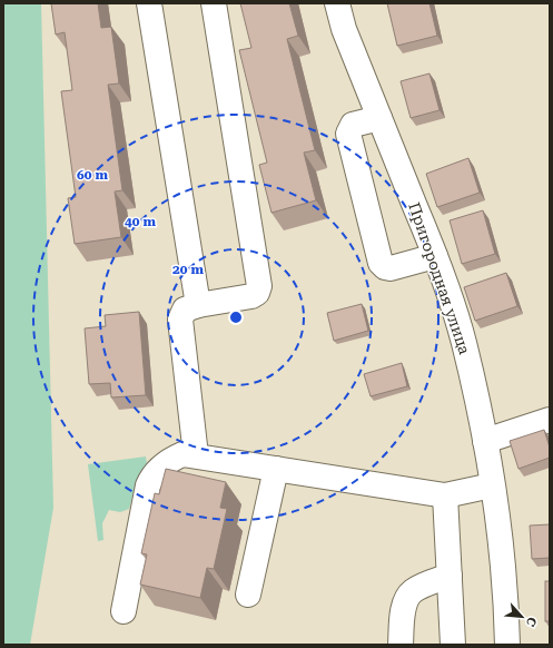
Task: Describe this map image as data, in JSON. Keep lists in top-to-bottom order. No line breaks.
{"streets":{"street":["Пригородная улица"]},"north":"bottom right","rings":["60 m","40 m","20 m"]}
